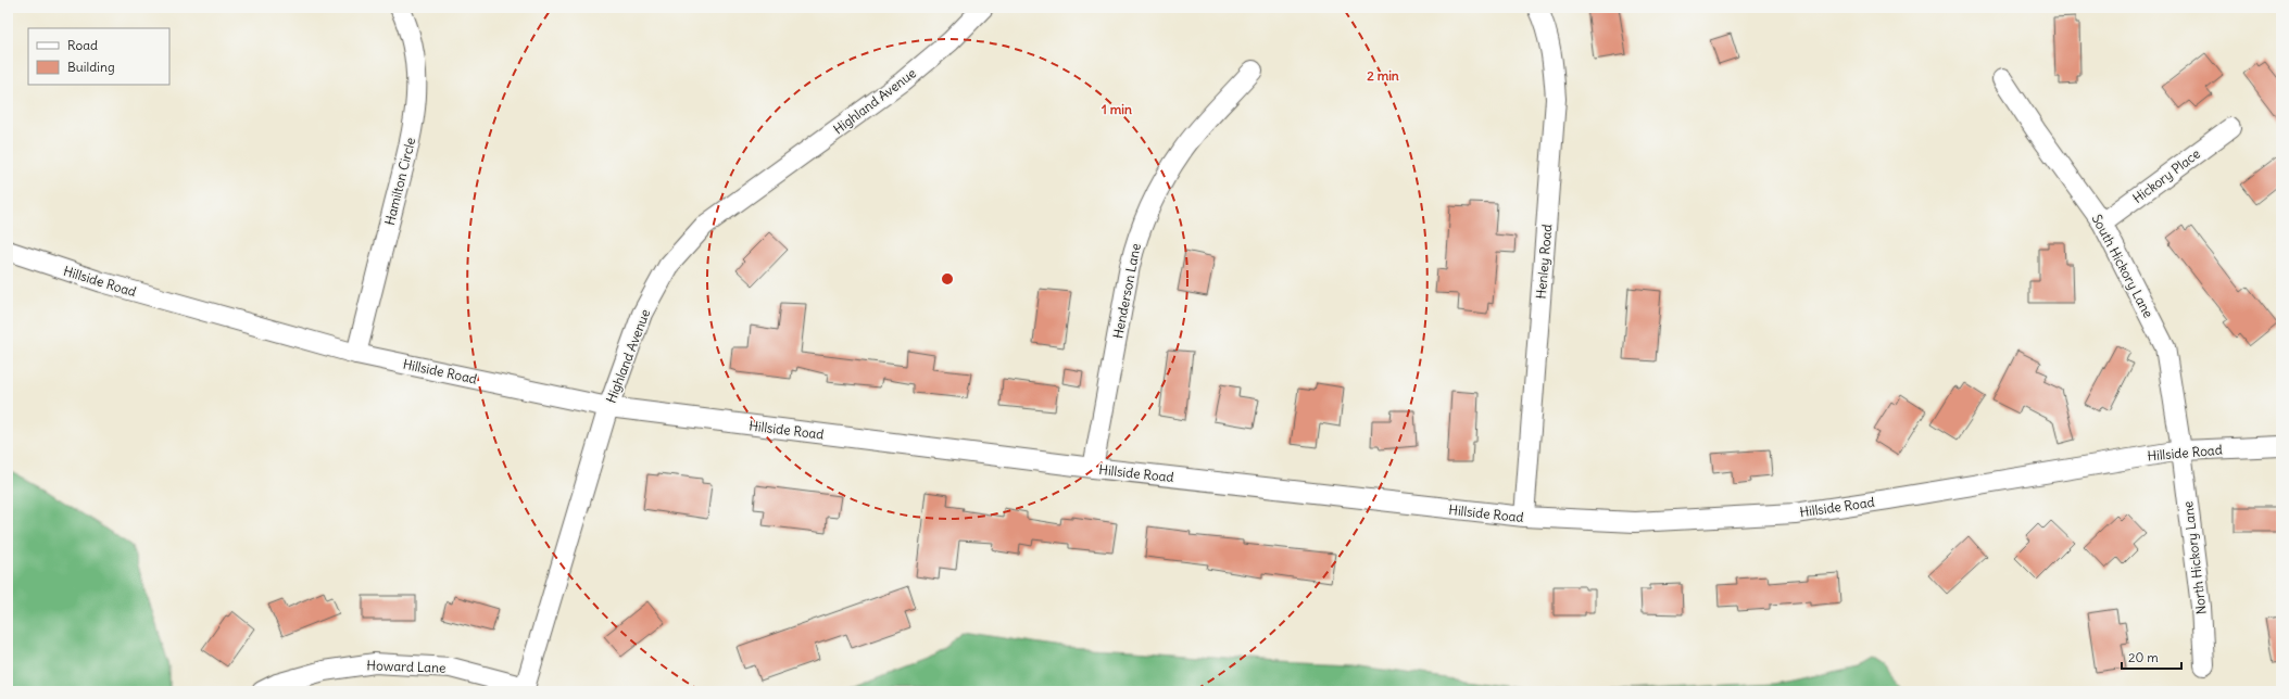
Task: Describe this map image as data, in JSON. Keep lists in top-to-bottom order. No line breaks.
{"streets":{"street":["Highland Avenue","Hickory Place","Hamilton Circle","Henley Road","South Hickory Lane","Hillside Road","Henderson Lane","North Hickory Lane","Howard Lane"]},"crossings":[["Highland Avenue","Hillside Road"],["Highland Avenue","Howard Lane"],["Hickory Place","South Hickory Lane"],["Hamilton Circle","Hillside Road"],["Henley Road","Hillside Road"],["South Hickory Lane","Hillside Road"],["South Hickory Lane","North Hickory Lane"],["Hillside Road","Henderson Lane"],["Hillside Road","North Hickory Lane"]],"legend":["Road","Building"],"scale_bar":"20 m","rings":["2 min","1 min"]}
